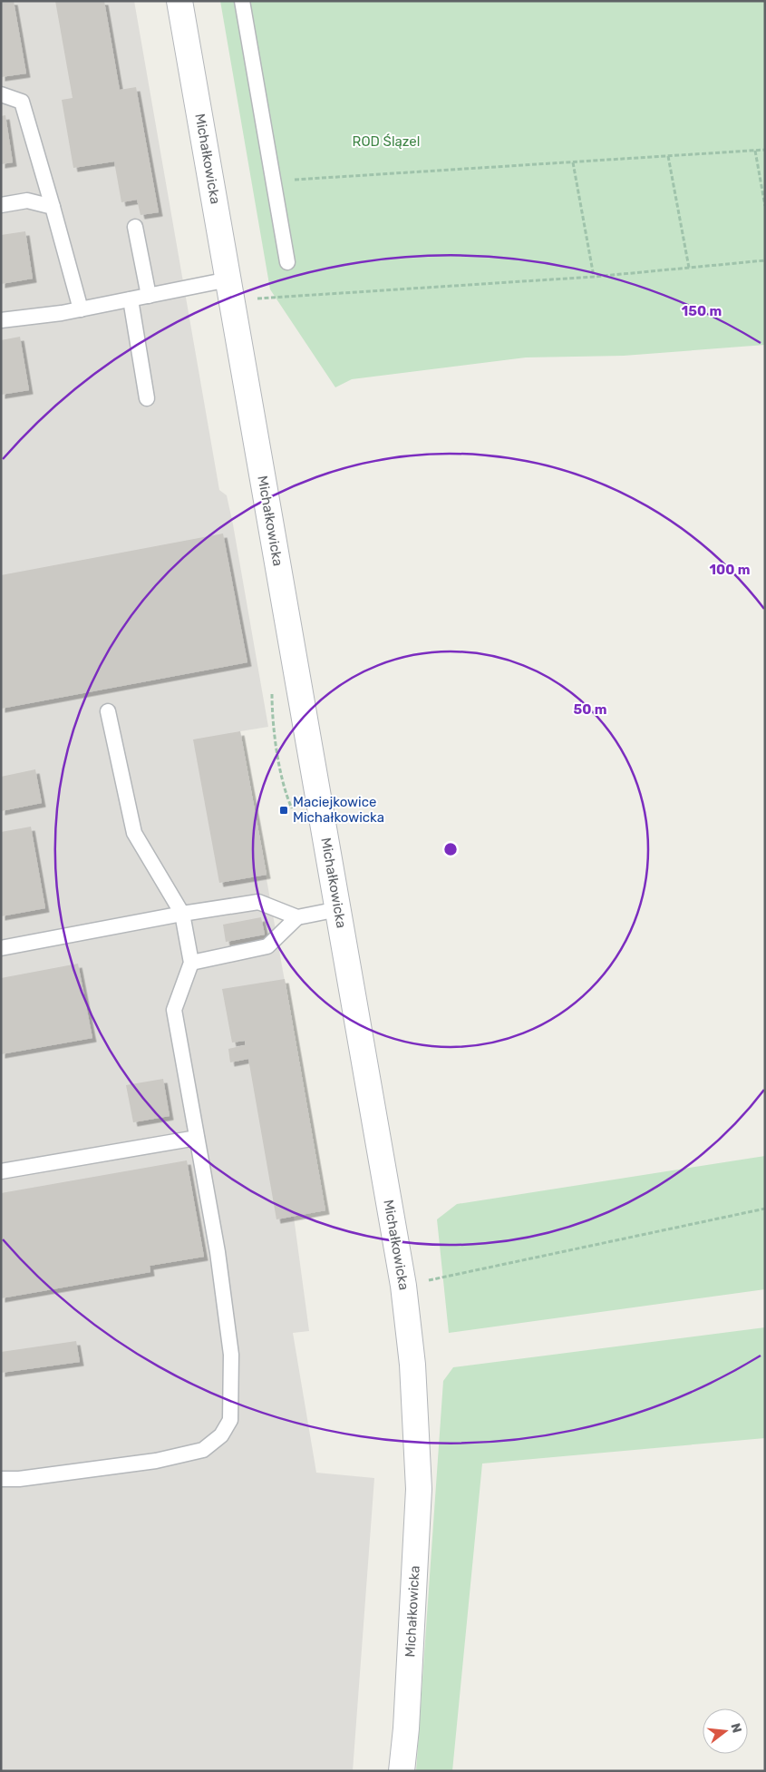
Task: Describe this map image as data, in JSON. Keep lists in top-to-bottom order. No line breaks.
{"streets":{"street":["Michałkowicka"]},"parks":["ROD Ślązel"],"places":{"transit":["Maciejkowice Michałkowicka"]},"north":"right","rings":["150 m","100 m","50 m"]}
